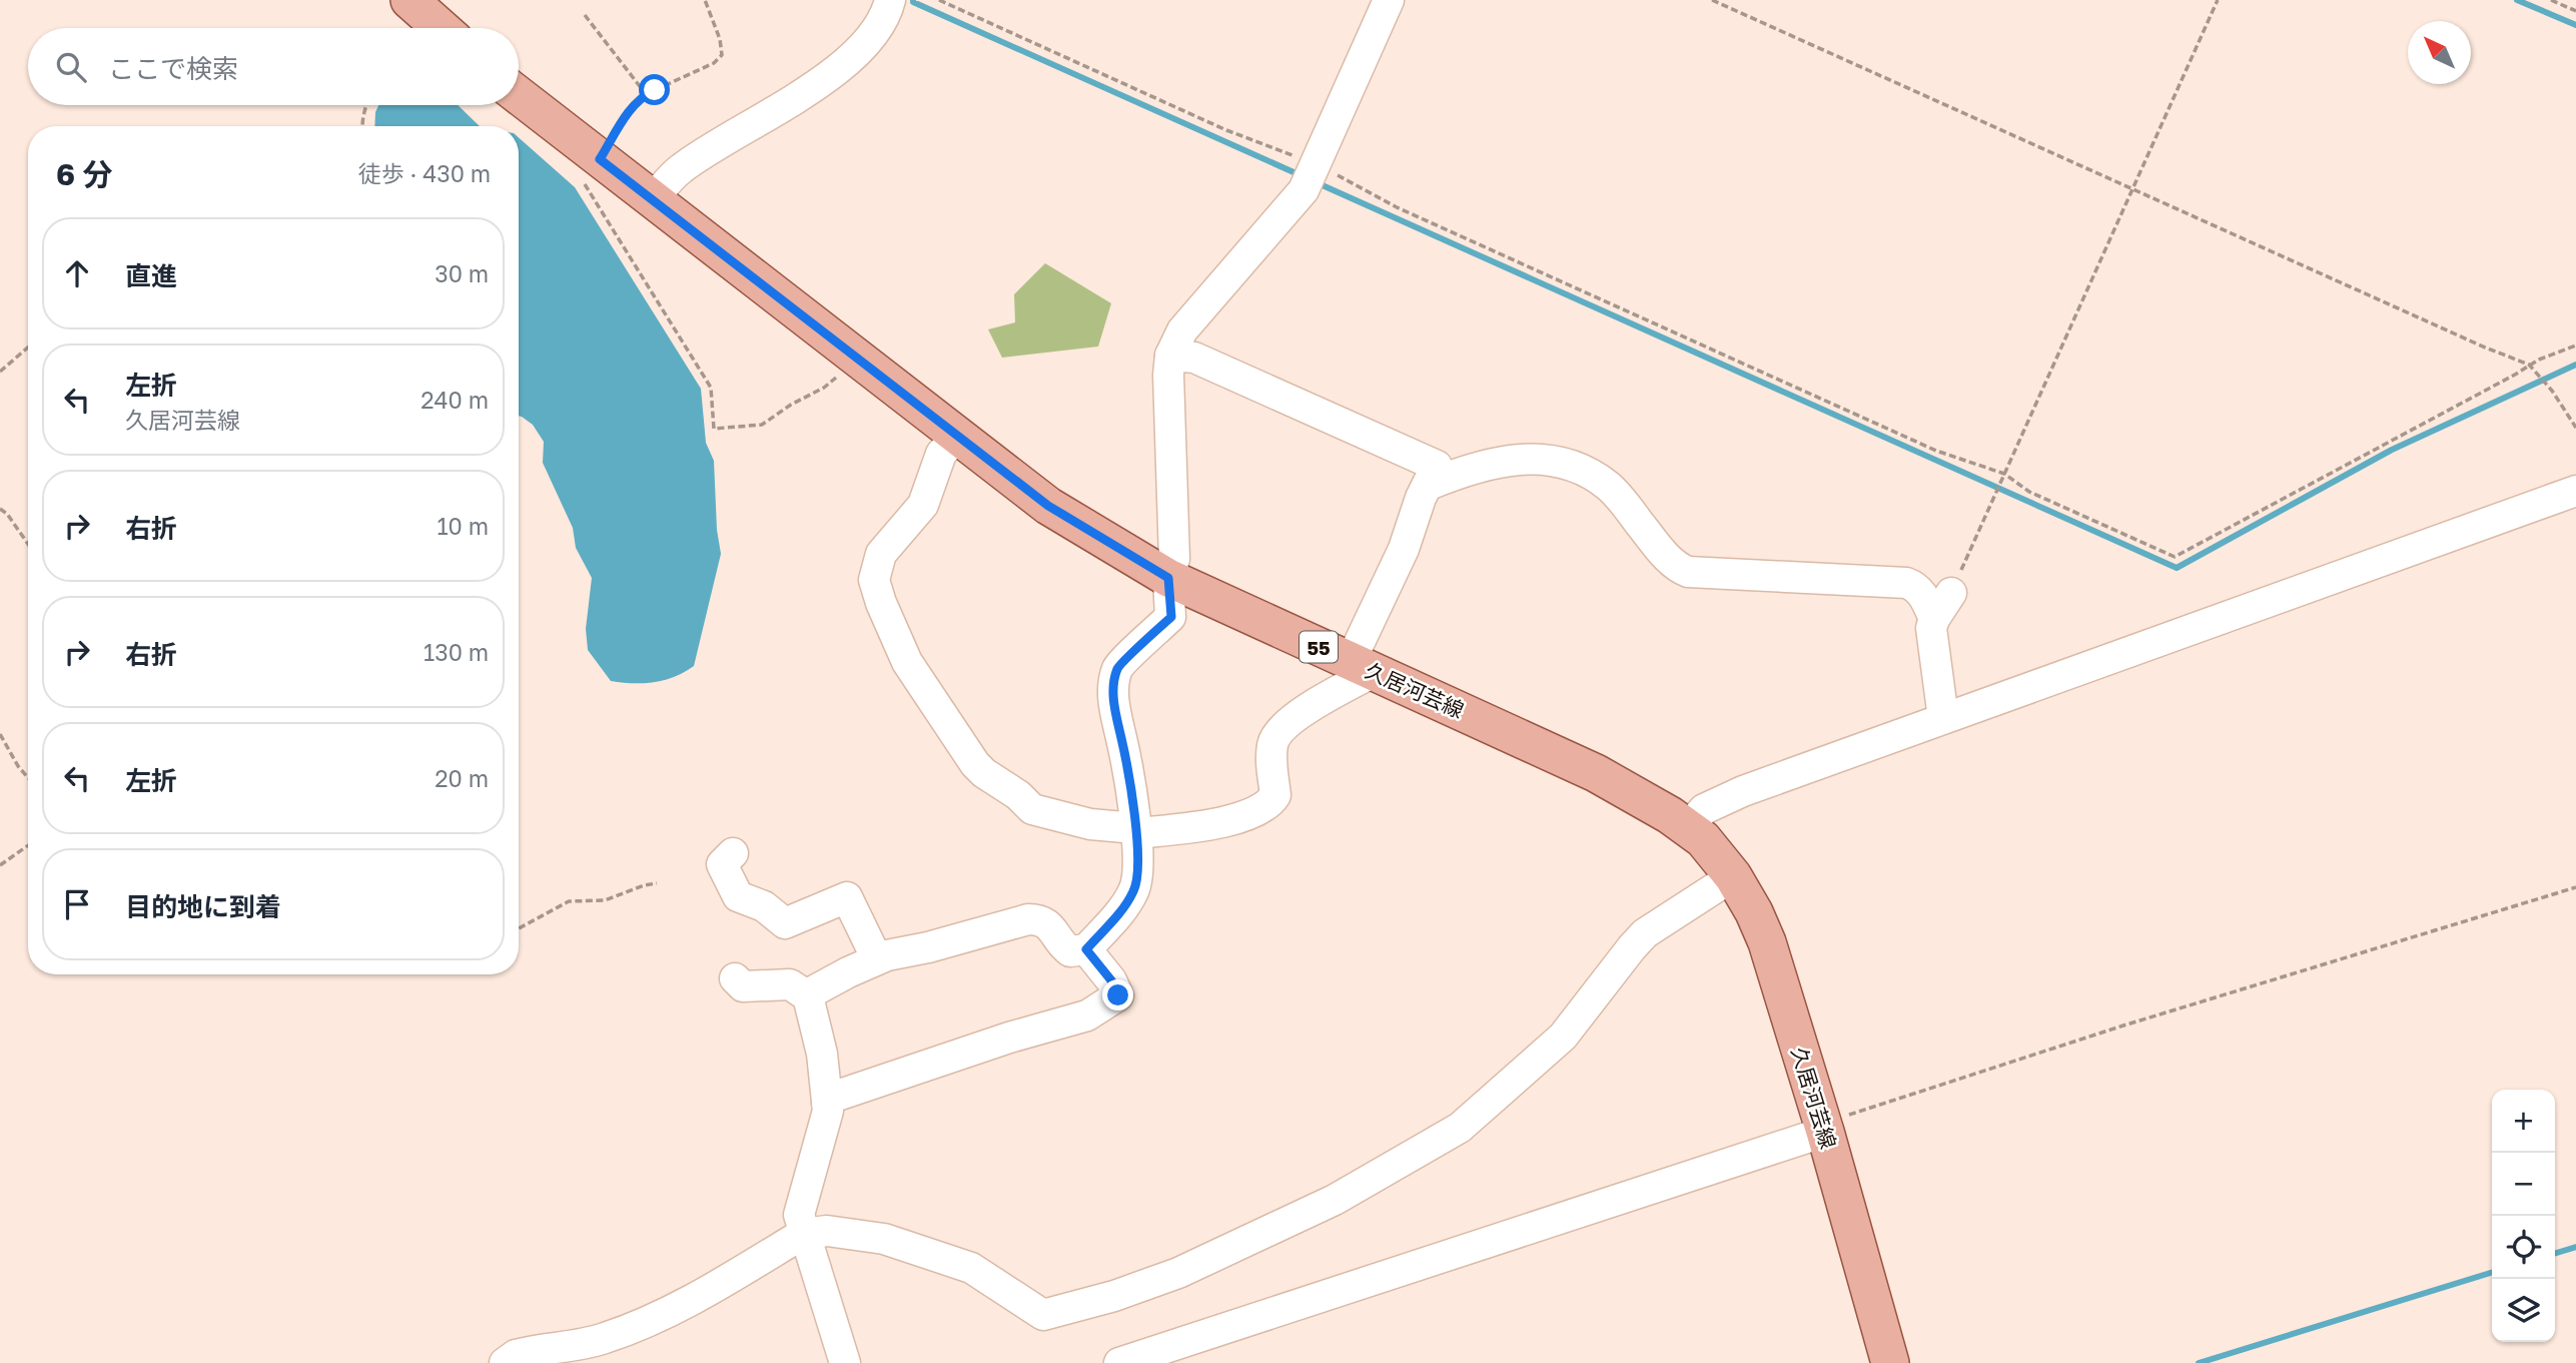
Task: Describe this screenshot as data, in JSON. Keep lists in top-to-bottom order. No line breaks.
{"streets":{"main road":["55","久居河芸線"]},"north":"top left","page":{"search":"ここで検索","heading":["6 分","徒歩 · 430 m"],"list":[["直進","30 m"],["左折","久居河芸線","240 m"],["右折","10 m"],["右折","130 m"],["左折","20 m"],"目的地に到着"],"map_buttons":["+","−"]}}
